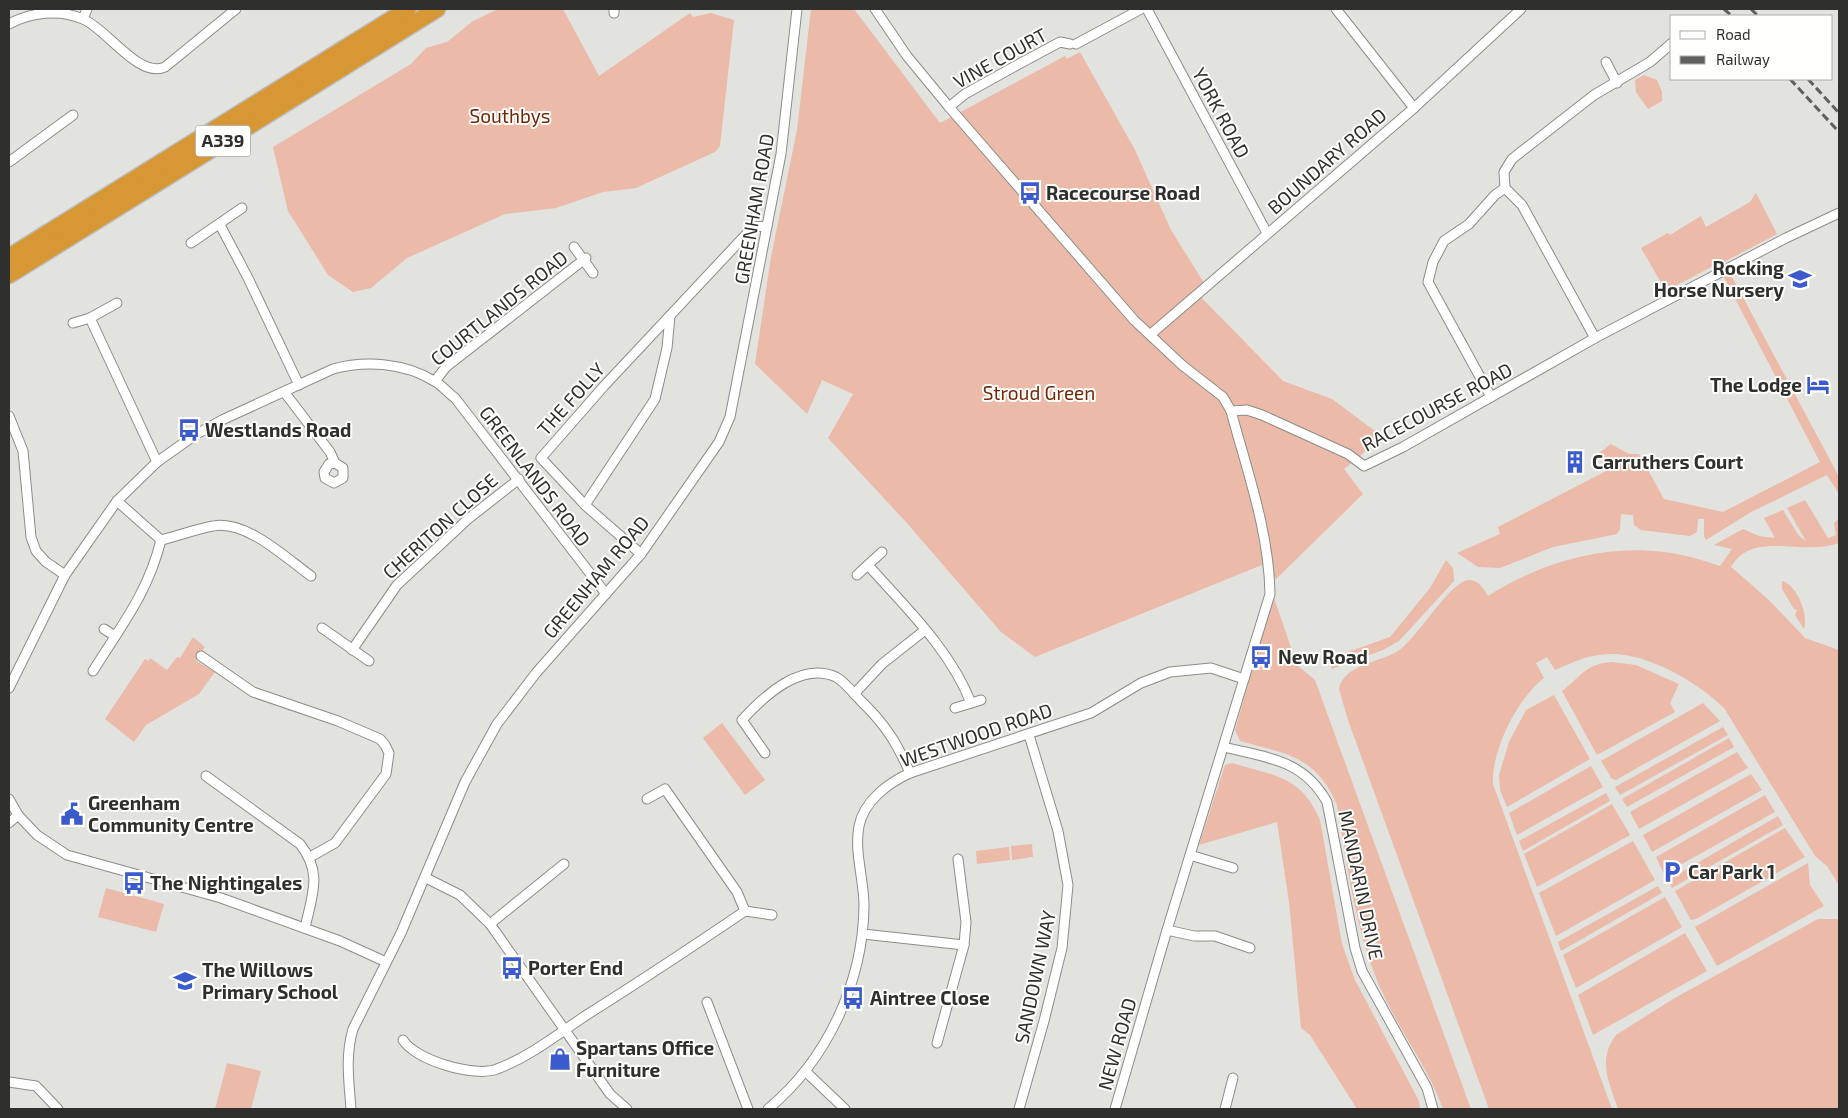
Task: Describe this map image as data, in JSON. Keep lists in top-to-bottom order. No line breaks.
{"streets":{"highway":["A339"],"street":["VINE COURT","YORK ROAD","BOUNDARY ROAD","GREENHAM ROAD","COURTLANDS ROAD","THE FOLLY","RACECOURSE ROAD","GREENLANDS ROAD","CHERITON CLOSE","WESTWOOD ROAD","MANDARIN DRIVE","SANDOWN WAY","NEW ROAD"]},"crossings":[["YORK ROAD","BOUNDARY ROAD"],["GREENHAM ROAD","THE FOLLY"],["GREENHAM ROAD","GREENLANDS ROAD"],["COURTLANDS ROAD","GREENLANDS ROAD"],["RACECOURSE ROAD","NEW ROAD"],["GREENLANDS ROAD","CHERITON CLOSE"],["WESTWOOD ROAD","SANDOWN WAY"],["WESTWOOD ROAD","NEW ROAD"],["MANDARIN DRIVE","NEW ROAD"]],"parks":["Southbys","Stroud Green"],"places":{"bus stop":["Racecourse Road","Westlands Road","New Road","The Nightingales","Porter End","Aintree Close"],"school or university":["Rocking Horse Nursery","The Willows Primary School"],"hotel":["The Lodge"],"building":["Carruthers Court"],"public building":["Greenham Community Centre"],"parking":["Car Park 1"],"shop":["Spartans Office Furniture"]},"legend":["Road","Railway"]}
